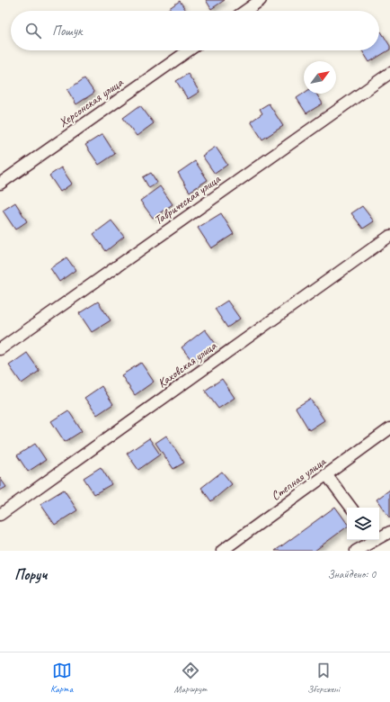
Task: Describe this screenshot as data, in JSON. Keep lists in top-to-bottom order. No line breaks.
{"streets":{"street":["Херсонская улица","Таврическая улица","Каховская улица","Степная улица"]},"north":"top right","page":{"search":"Пошук","heading":["Поруч","Знайдено: 0"],"nav":["Карта","Маршрут","Збережені"]}}
